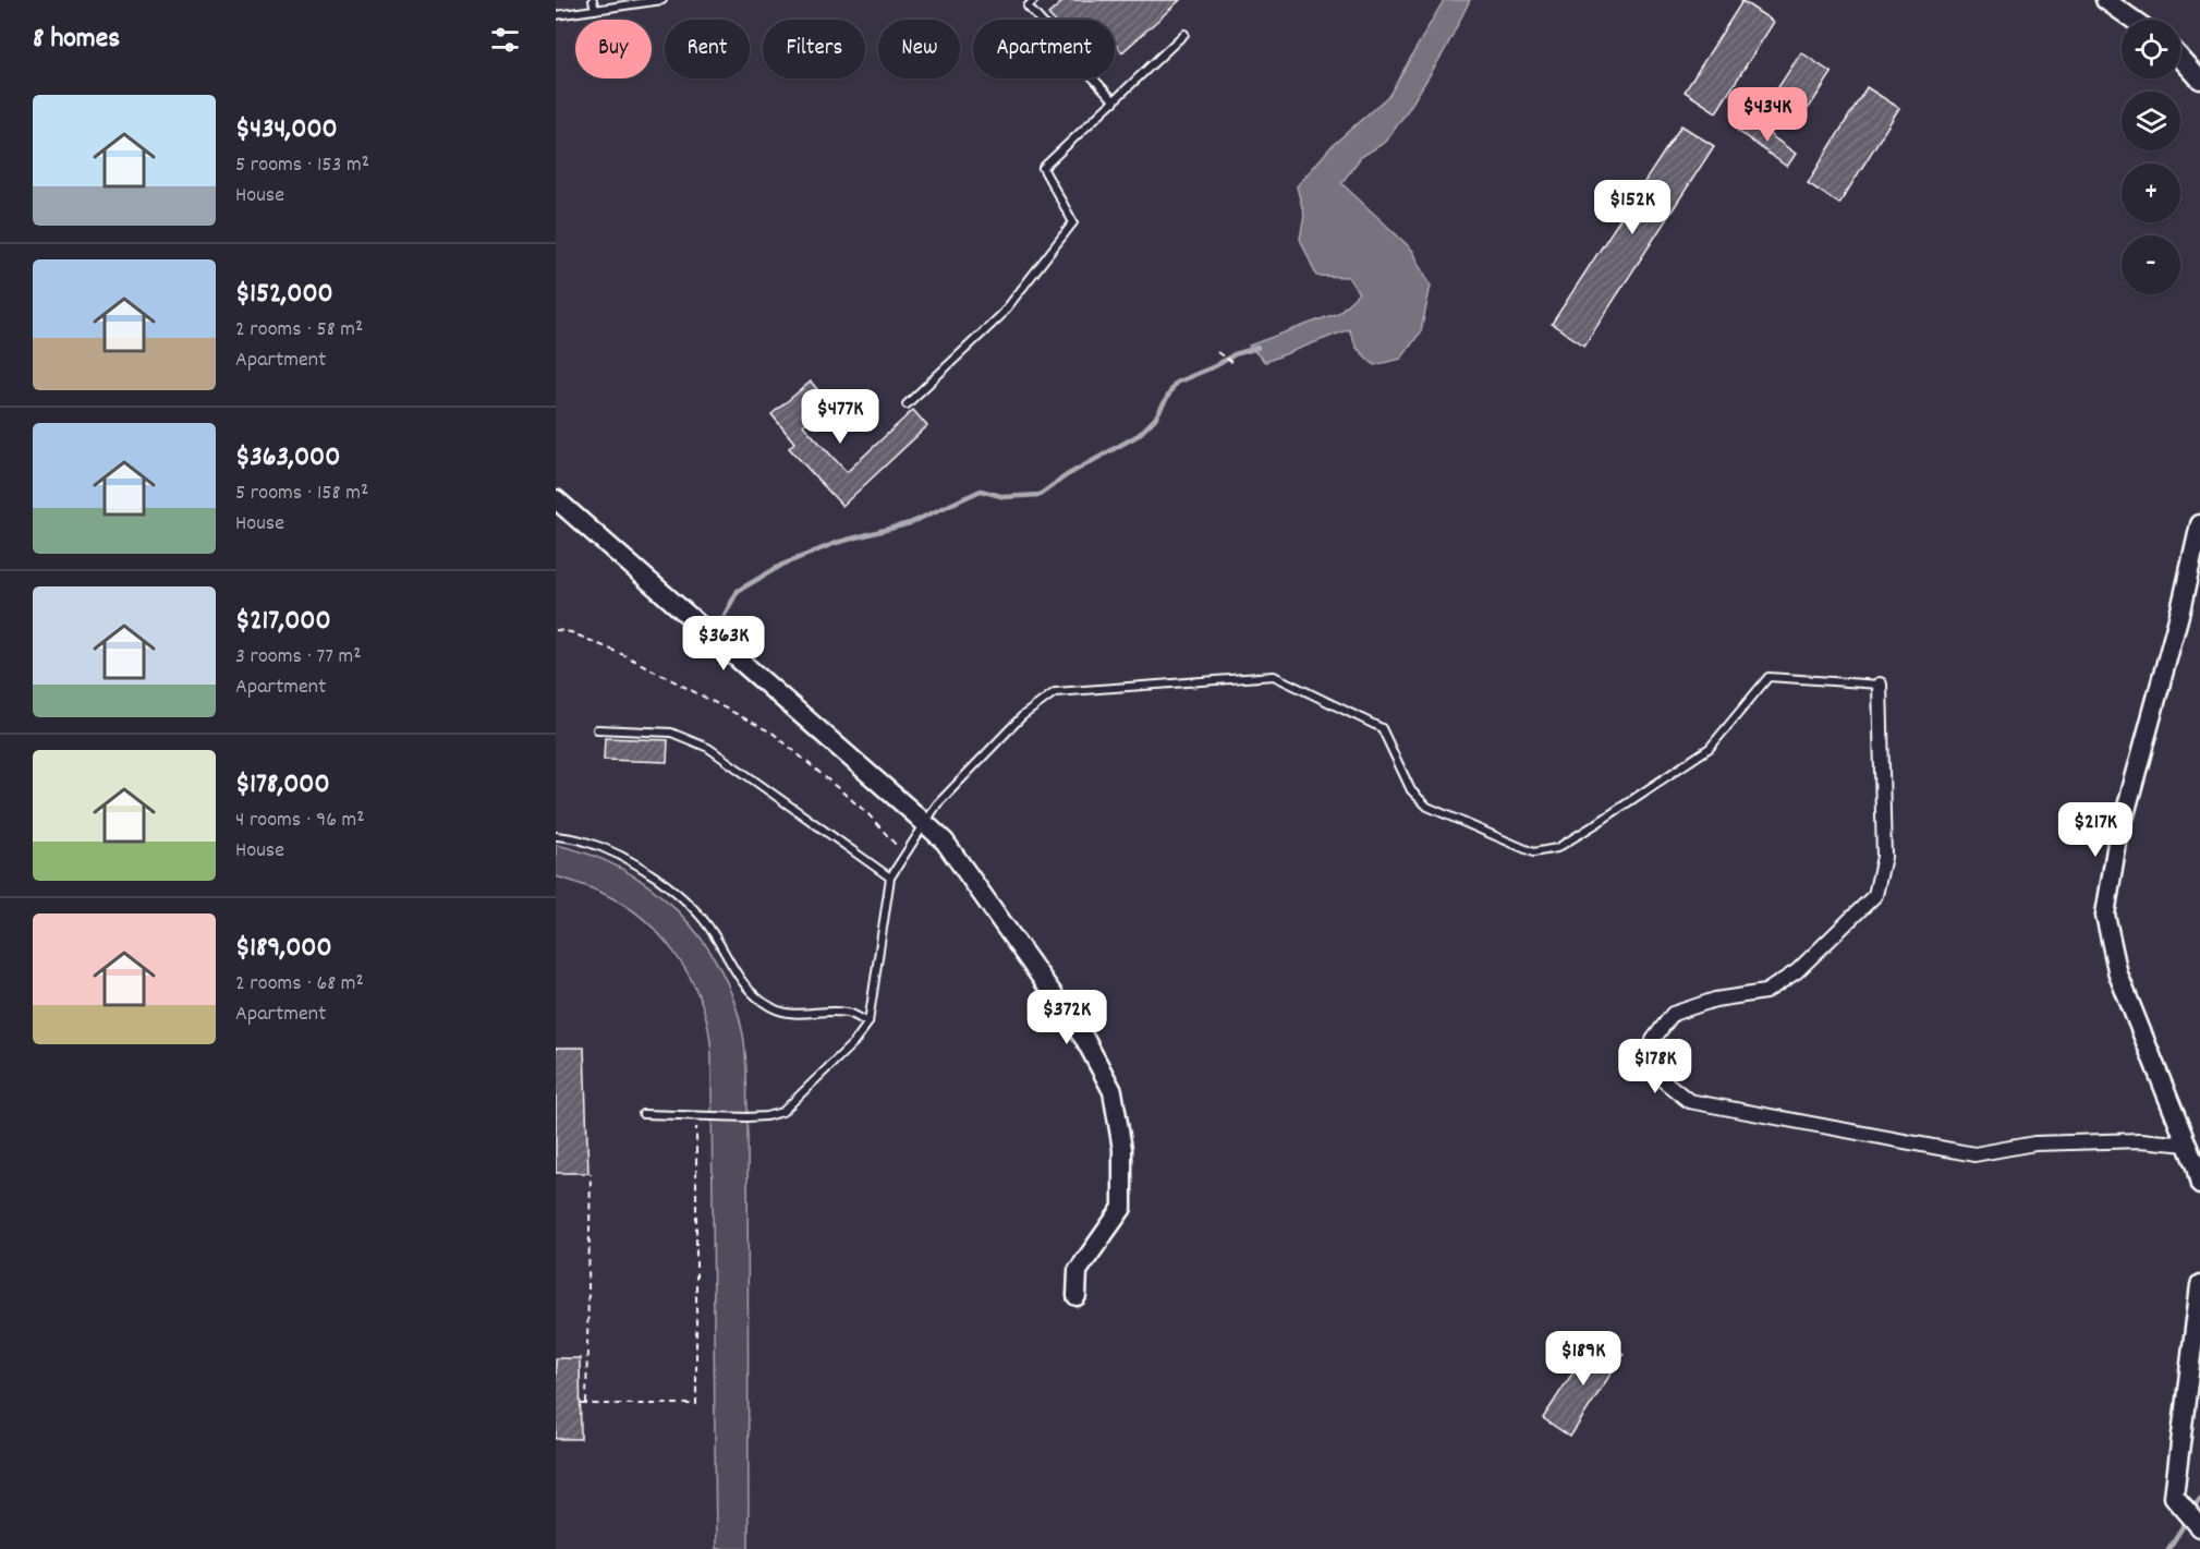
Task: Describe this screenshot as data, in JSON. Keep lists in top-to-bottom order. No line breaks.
{"page":{"heading":"8 homes","map_buttons":["+","−"],"chip":["Buy","Rent","Filters","New","Apartment"],"list":[{"name":"$434,000","note":"5 rooms · 153 m² · House"},{"name":"$152,000","note":"2 rooms · 58 m² · Apartment"},{"name":"$363,000","note":"5 rooms · 158 m² · House"},{"name":"$217,000","note":"3 rooms · 77 m² · Apartment"},{"name":"$178,000","note":"4 rooms · 96 m² · House"},{"name":"$189,000","note":"2 rooms · 68 m² · Apartment"}],"price":["$434K","$152K","$477K","$363K","$217K","$372K","$178K","$189K"]}}
